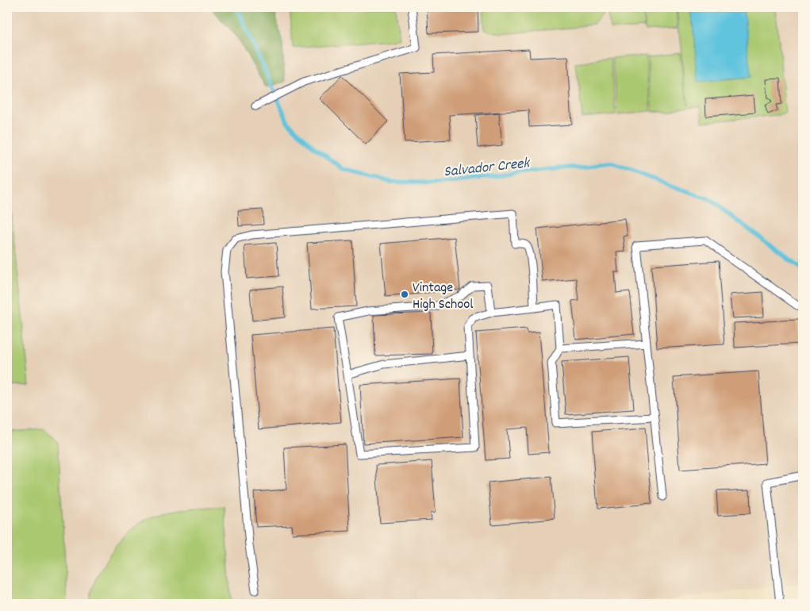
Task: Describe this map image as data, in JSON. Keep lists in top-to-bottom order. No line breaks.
{"water":["Salvador Creek"],"places":["Vintage High School"]}
